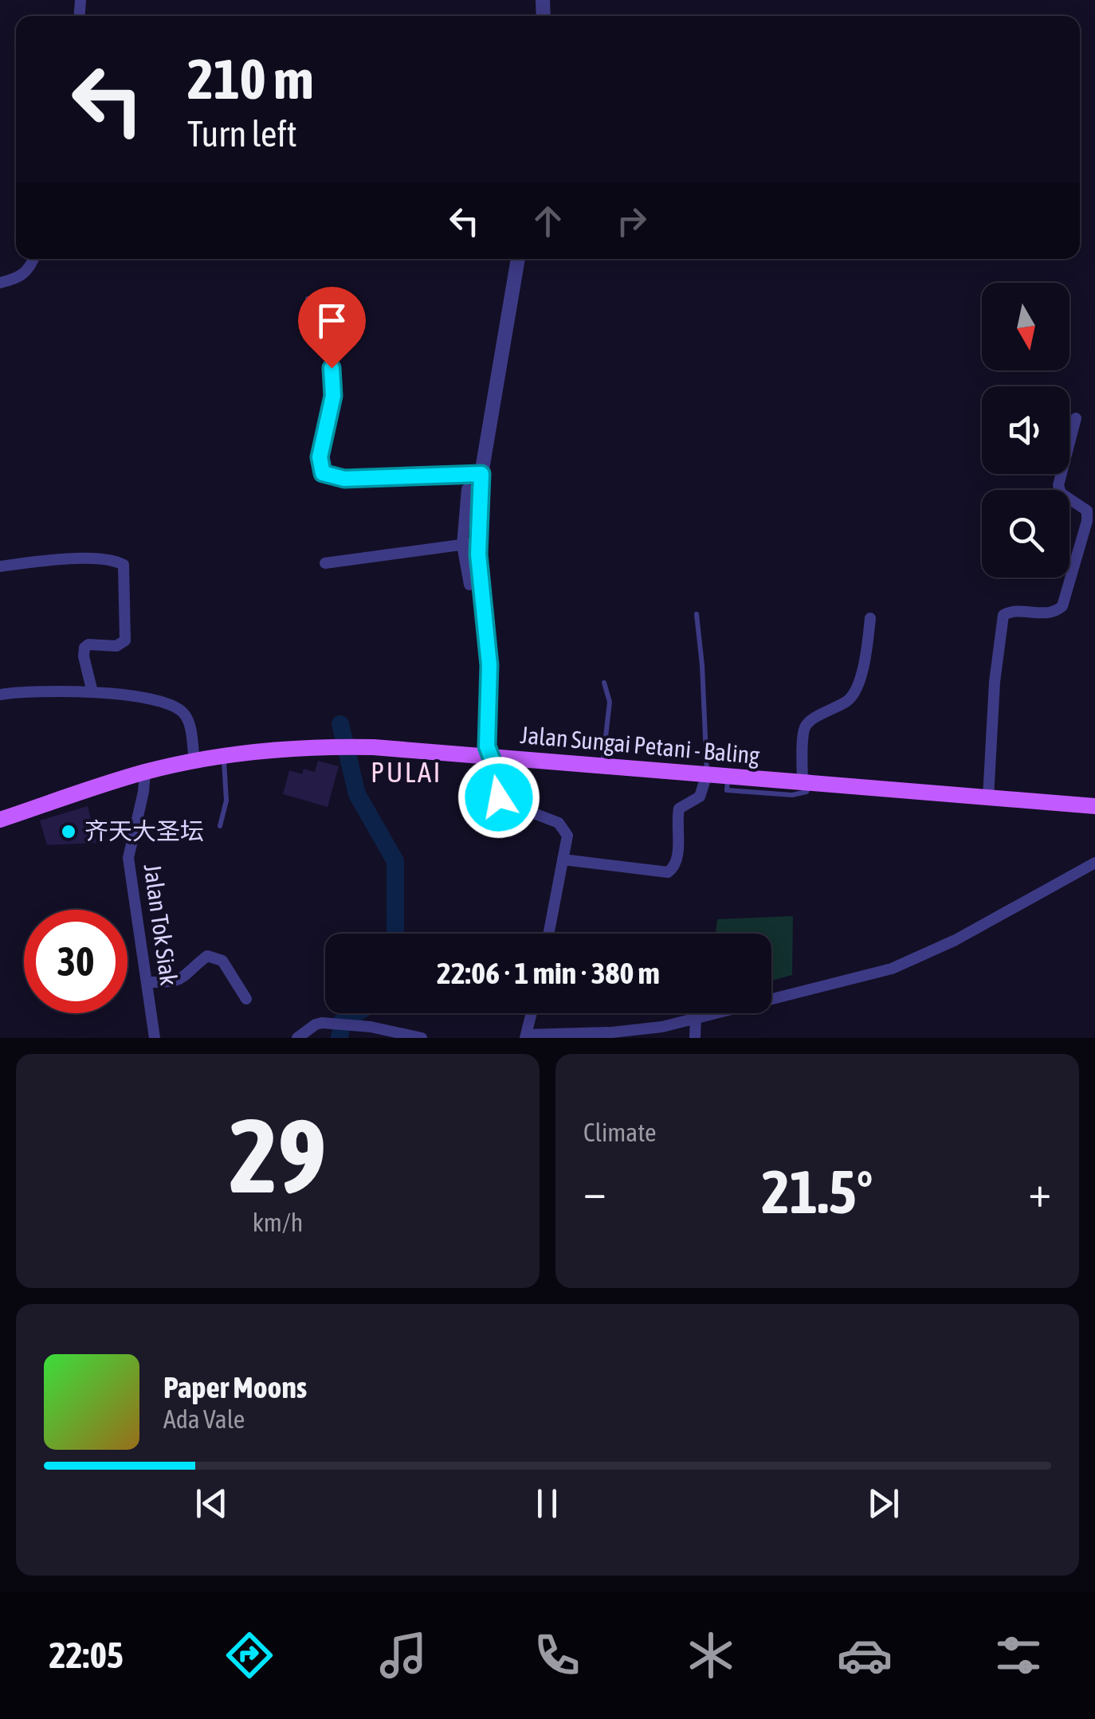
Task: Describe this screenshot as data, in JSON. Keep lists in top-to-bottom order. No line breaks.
{"streets":{"main road":["Jalan Sungai Petani - Baling"],"street":["Jalan Tok Siak"]},"crossings":[["Jalan Sungai Petani - Baling","Jalan Tok Siak"]],"districts":["PULAI"],"places":["齐天大圣坛"],"north":"bottom","page":{"turn":["210 m","Turn left"],"limit":"30","trip":"22:06 · 1 min · 380 m","tile":[["29","km/h"],"Climate"],"heat":["−","21.5°","+"],"song":["Paper Moons","Ada Vale"],"tabs":"22:05"}}
